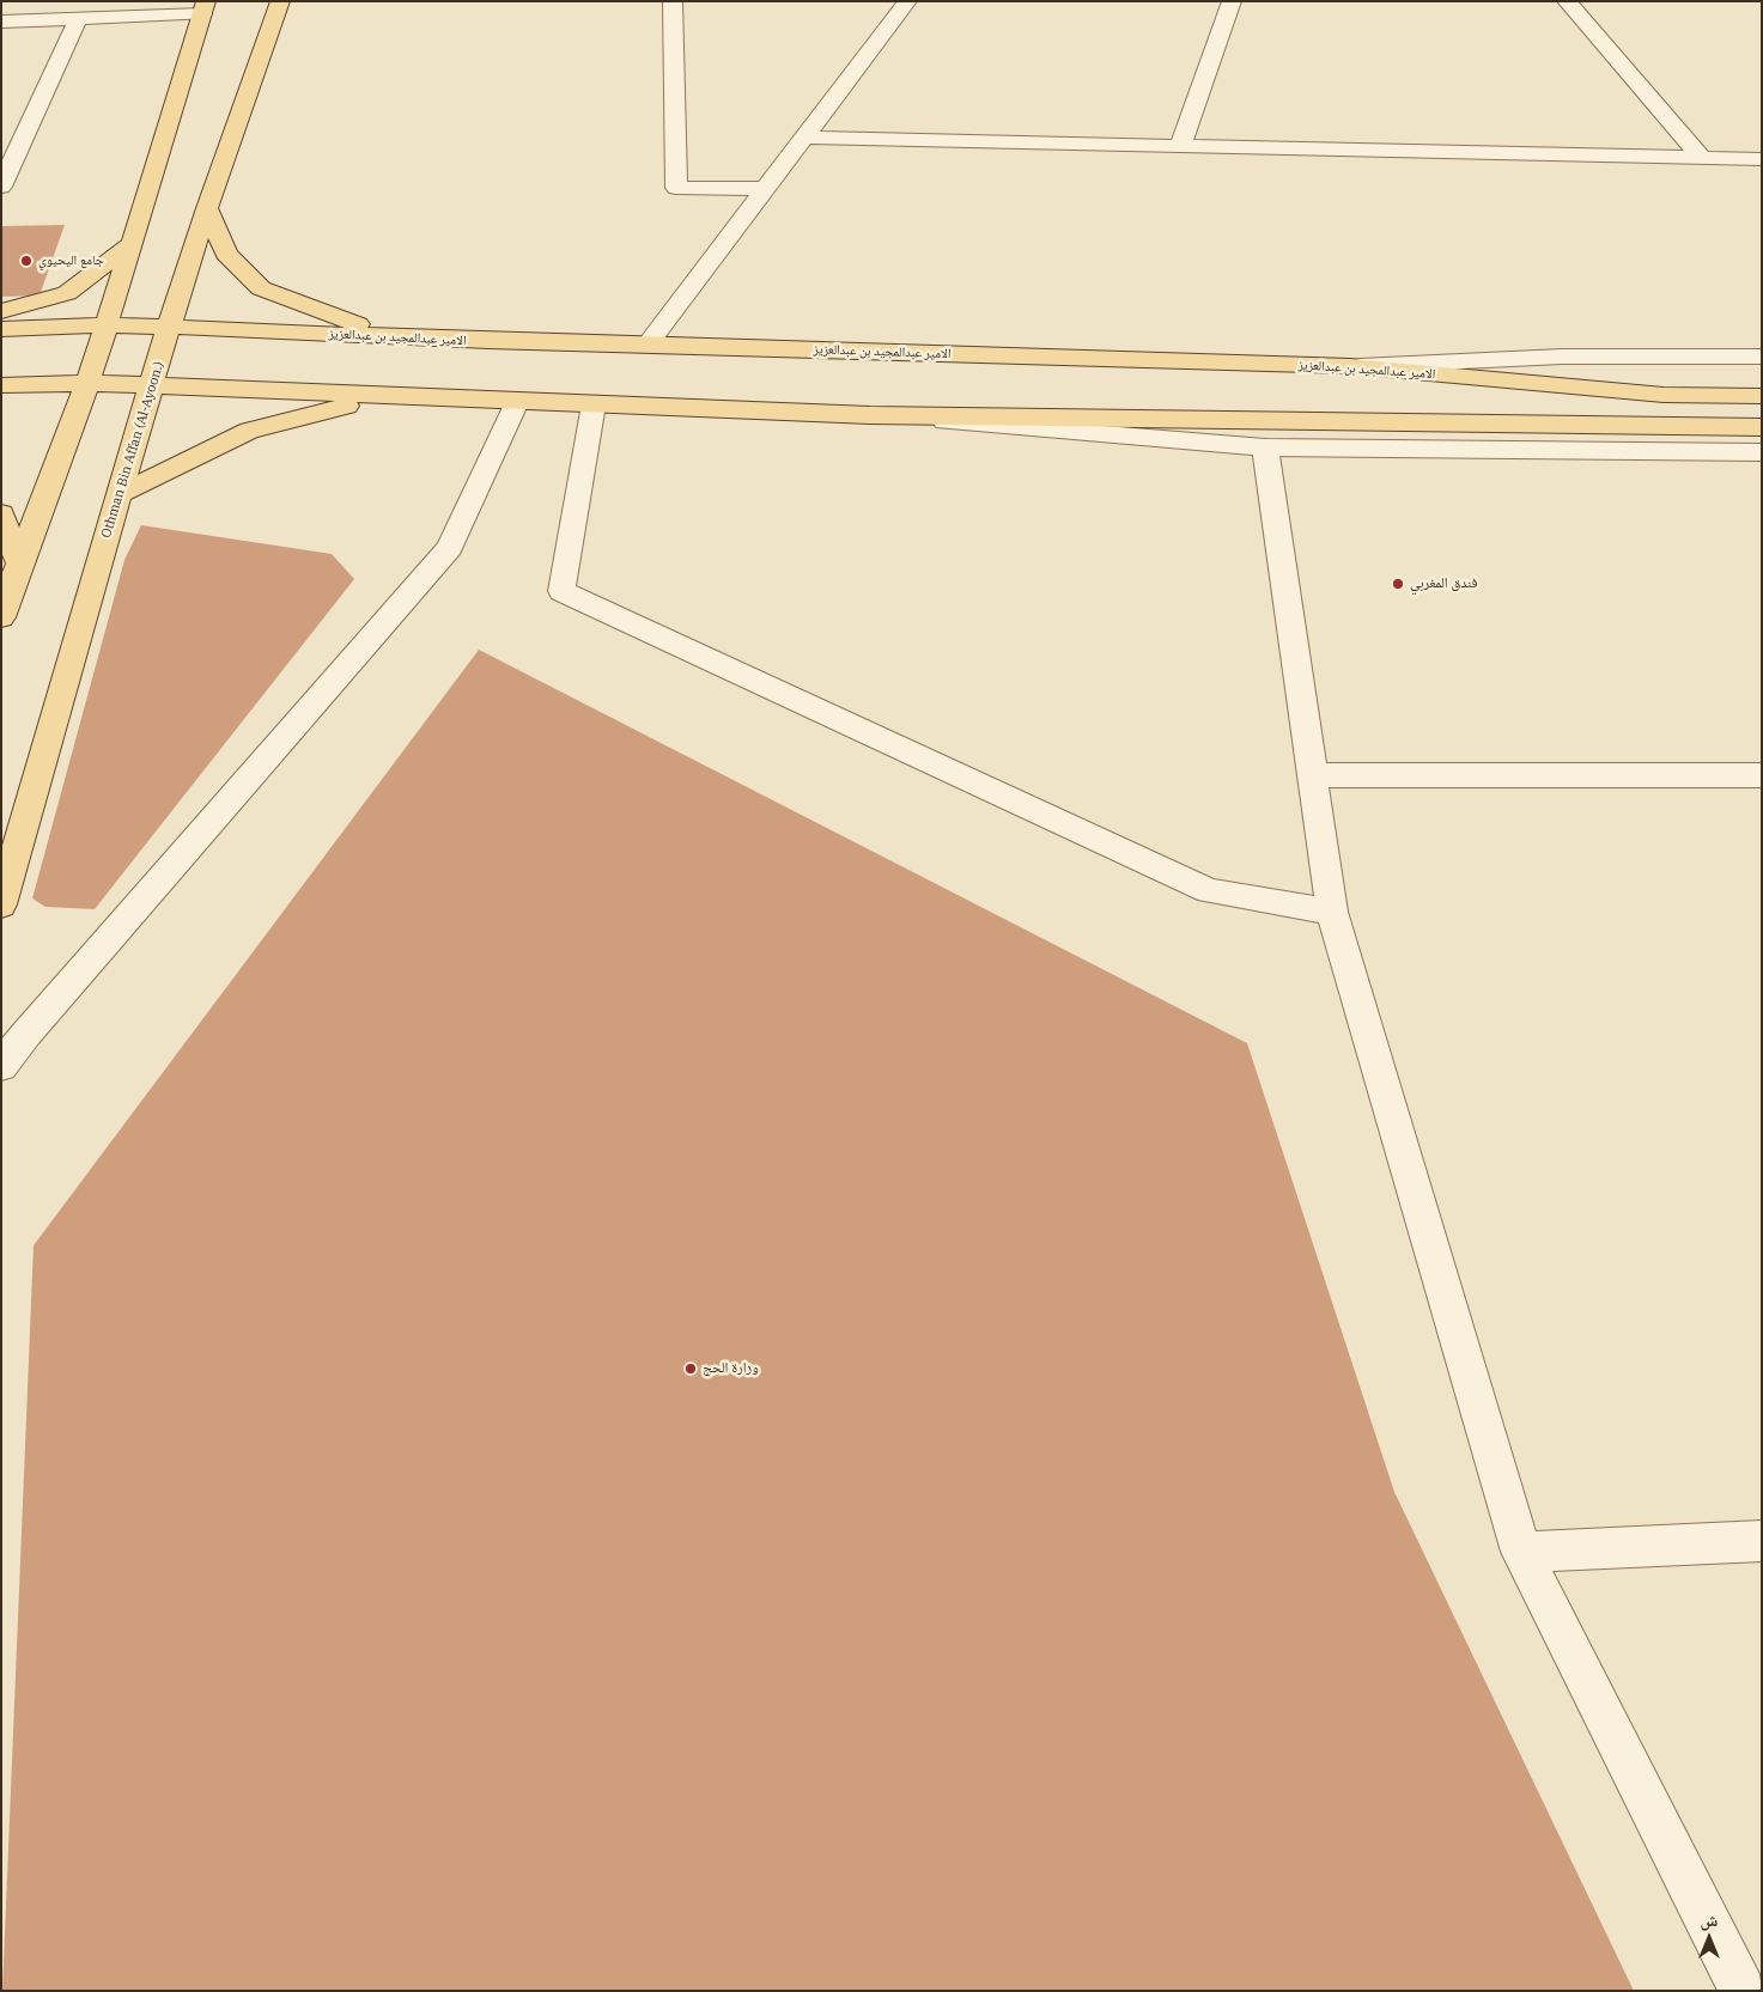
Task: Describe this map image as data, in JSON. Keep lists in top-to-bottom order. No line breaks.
{"streets":{"main road":["الامير عبدالمجيد بن عبدالعزيز","Othman Bin Affan (Al-Ayoon.)"]},"crossings":[["الامير عبدالمجيد بن عبدالعزيز","Othman Bin Affan (Al-Ayoon.)"]],"places":["جامع اليحيوي","فندق المغربي","وزارة الحج"],"north":"top"}
